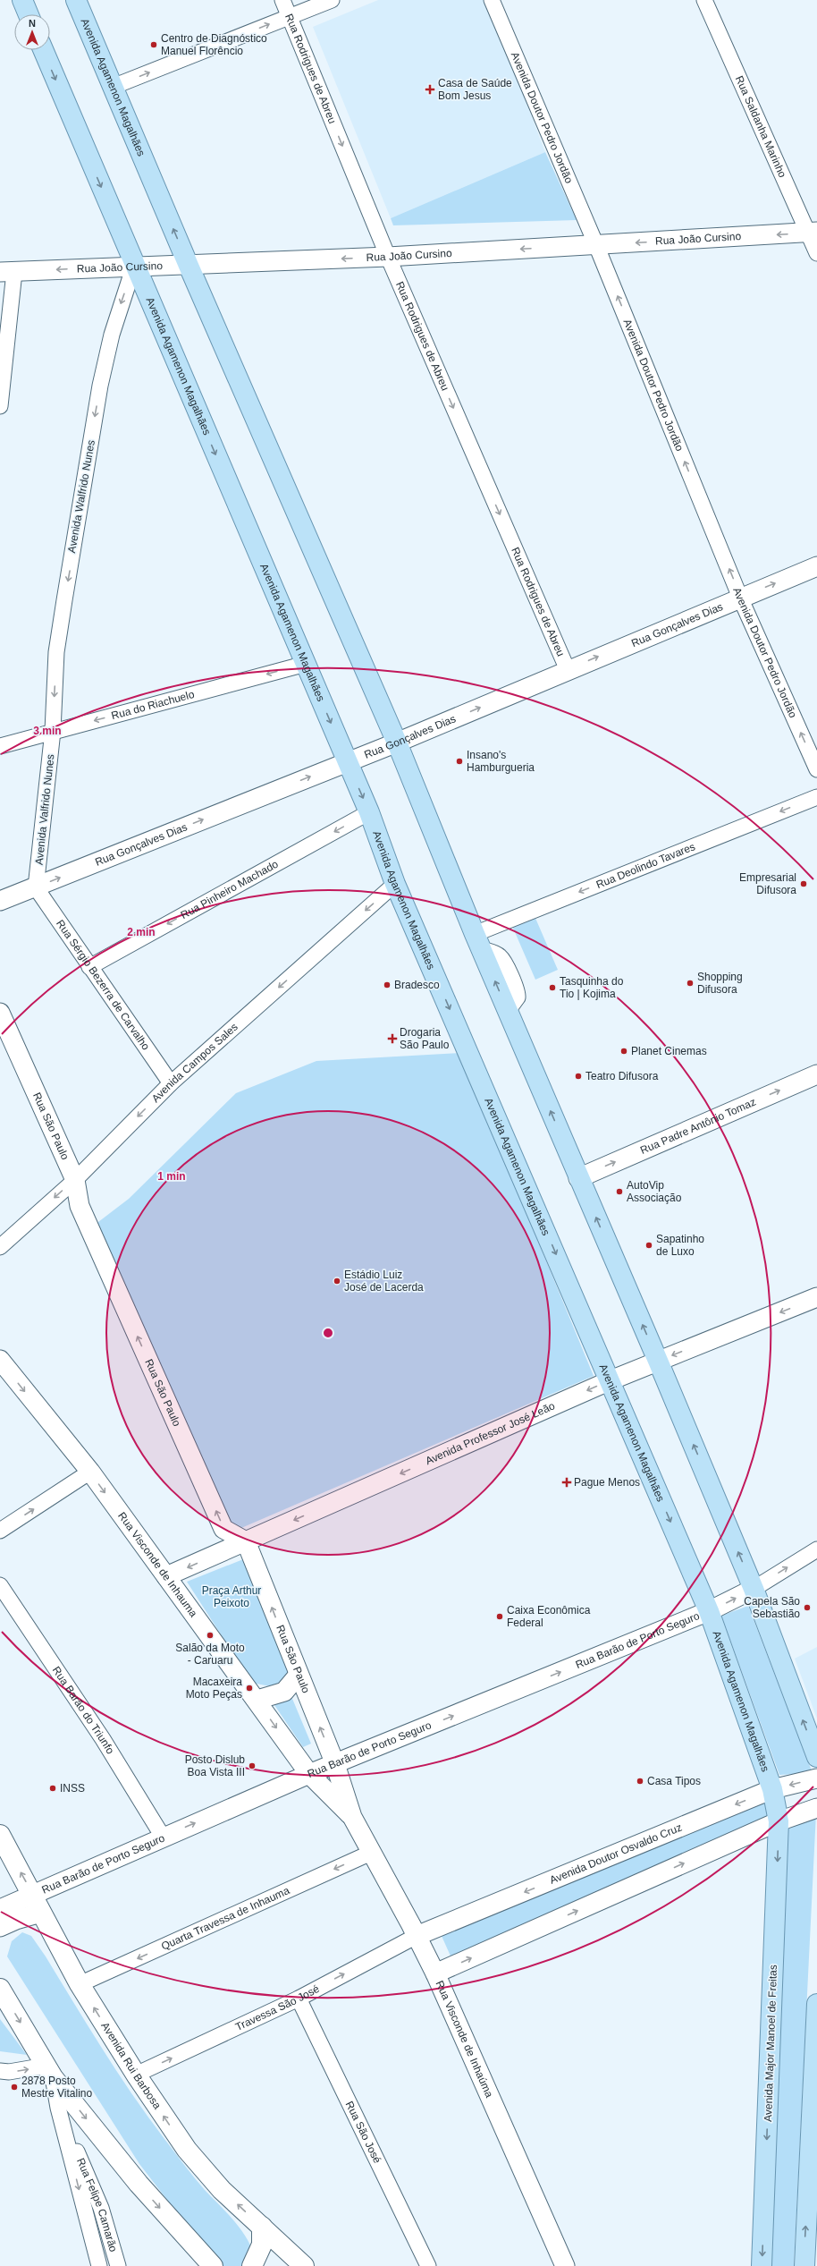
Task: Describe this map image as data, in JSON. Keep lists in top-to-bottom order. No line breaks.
{"streets":{"main road":["Avenida Agamenon Magalhães","Avenida Major Manoel de Freitas","Avenida Rui Barbosa"],"street":["Rua Rodrigues de Abreu","Avenida Doutor Pedro Jordão","Rua Saldanha Marinho","Rua João Cursino","Avenida Walfrido Nunes","Rua Gonçalves Dias","Rua do Riachuelo","Avenida Valfrido Nunes","Rua Deolindo Tavares","Rua Pinheiro Machado","Rua Sérgio Bezerra de Carvalho","Avenida Campos Sales","Rua São Paulo","Rua Padre Antônio Tomaz","Avenida Professor José Leão","Rua Visconde de Inhauma","Rua Barão de Porto Seguro","Rua Barão do Triunfo","Avenida Doutor Osvaldo Cruz","Quarta Travessa de Inhauma","Travessa São José","Rua Visconde de Inhaúma","Rua São José","Rua Felipe Camarão"]},"crossings":[["Rua Rodrigues de Abreu","Rua João Cursino"],["Rua Rodrigues de Abreu","Rua Gonçalves Dias"],["Avenida Agamenon Magalhães","Rua João Cursino"],["Avenida Agamenon Magalhães","Avenida Walfrido Nunes"],["Avenida Agamenon Magalhães","Rua Gonçalves Dias"],["Avenida Agamenon Magalhães","Rua do Riachuelo"],["Avenida Agamenon Magalhães","Rua Deolindo Tavares"],["Avenida Agamenon Magalhães","Rua Pinheiro Machado"],["Avenida Agamenon Magalhães","Avenida Campos Sales"],["Avenida Agamenon Magalhães","Rua Padre Antônio Tomaz"],["Avenida Agamenon Magalhães","Avenida Professor José Leão"],["Avenida Agamenon Magalhães","Rua Barão de Porto Seguro"],["Avenida Agamenon Magalhães","Avenida Doutor Osvaldo Cruz"],["Avenida Agamenon Magalhães","Avenida Major Manoel de Freitas"],["Avenida Doutor Pedro Jordão","Rua João Cursino"],["Avenida Doutor Pedro Jordão","Rua Gonçalves Dias"],["Rua Saldanha Marinho","Rua João Cursino"],["Rua João Cursino","Avenida Walfrido Nunes"],["Avenida Walfrido Nunes","Rua do Riachuelo"],["Avenida Walfrido Nunes","Avenida Valfrido Nunes"],["Rua Gonçalves Dias","Avenida Valfrido Nunes"],["Rua Gonçalves Dias","Rua Sérgio Bezerra de Carvalho"],["Rua do Riachuelo","Avenida Valfrido Nunes"],["Avenida Valfrido Nunes","Rua Sérgio Bezerra de Carvalho"],["Rua Pinheiro Machado","Rua Sérgio Bezerra de Carvalho"],["Rua Sérgio Bezerra de Carvalho","Avenida Campos Sales"],["Avenida Campos Sales","Rua São Paulo"],["Rua São Paulo","Avenida Professor José Leão"],["Rua São Paulo","Rua Barão de Porto Seguro"],["Rua São Paulo","Rua Visconde de Inhaúma"],["Avenida Professor José Leão","Rua Visconde de Inhauma"],["Rua Visconde de Inhauma","Rua Barão de Porto Seguro"],["Rua Visconde de Inhauma","Rua Visconde de Inhaúma"],["Rua Barão de Porto Seguro","Rua Barão do Triunfo"],["Rua Barão de Porto Seguro","Rua Visconde de Inhaúma"],["Rua Barão de Porto Seguro","Avenida Rui Barbosa"],["Avenida Doutor Osvaldo Cruz","Travessa São José"],["Avenida Doutor Osvaldo Cruz","Rua Visconde de Inhaúma"],["Quarta Travessa de Inhauma","Rua Visconde de Inhaúma"],["Quarta Travessa de Inhauma","Avenida Rui Barbosa"],["Travessa São José","Rua Visconde de Inhaúma"],["Travessa São José","Avenida Rui Barbosa"],["Travessa São José","Rua São José"]],"one_way":["Rua Rodrigues de Abreu","Avenida Doutor Pedro Jordão","Rua João Cursino","Avenida Walfrido Nunes","Rua Gonçalves Dias","Rua do Riachuelo","Rua Deolindo Tavares","Rua Pinheiro Machado","Avenida Campos Sales","Rua São Paulo","Rua Padre Antônio Tomaz","Avenida Professor José Leão","Rua Visconde de Inhauma","Rua Barão de Porto Seguro","Quarta Travessa de Inhauma","Travessa São José"],"parks":["Praça Arthur Peixoto"],"places":{"other":["Centro de Diagnóstico Manuel Florêncio","Insano's Hamburgueria","Empresarial Difusora","Shopping Difusora","Bradesco","Tasquinha do Tio | Kojima","Planet Cinemas","Teatro Difusora","AutoVip Associação","Sapatinho de Luxo","Estádio Luiz José de Lacerda","Capela São Sebastião","Caixa Econômica Federal","Salão da Moto - Caruaru","Macaxeira Moto Peças","Posto Dislub Boa Vista III","Casa Tipos","INSS","2878 Posto Mestre Vitalino"],"health":["Casa de Saúde Bom Jesus","Drogaria São Paulo","Pague Menos"]},"north":"top","rings":["3 min","2 min","1 min"]}
